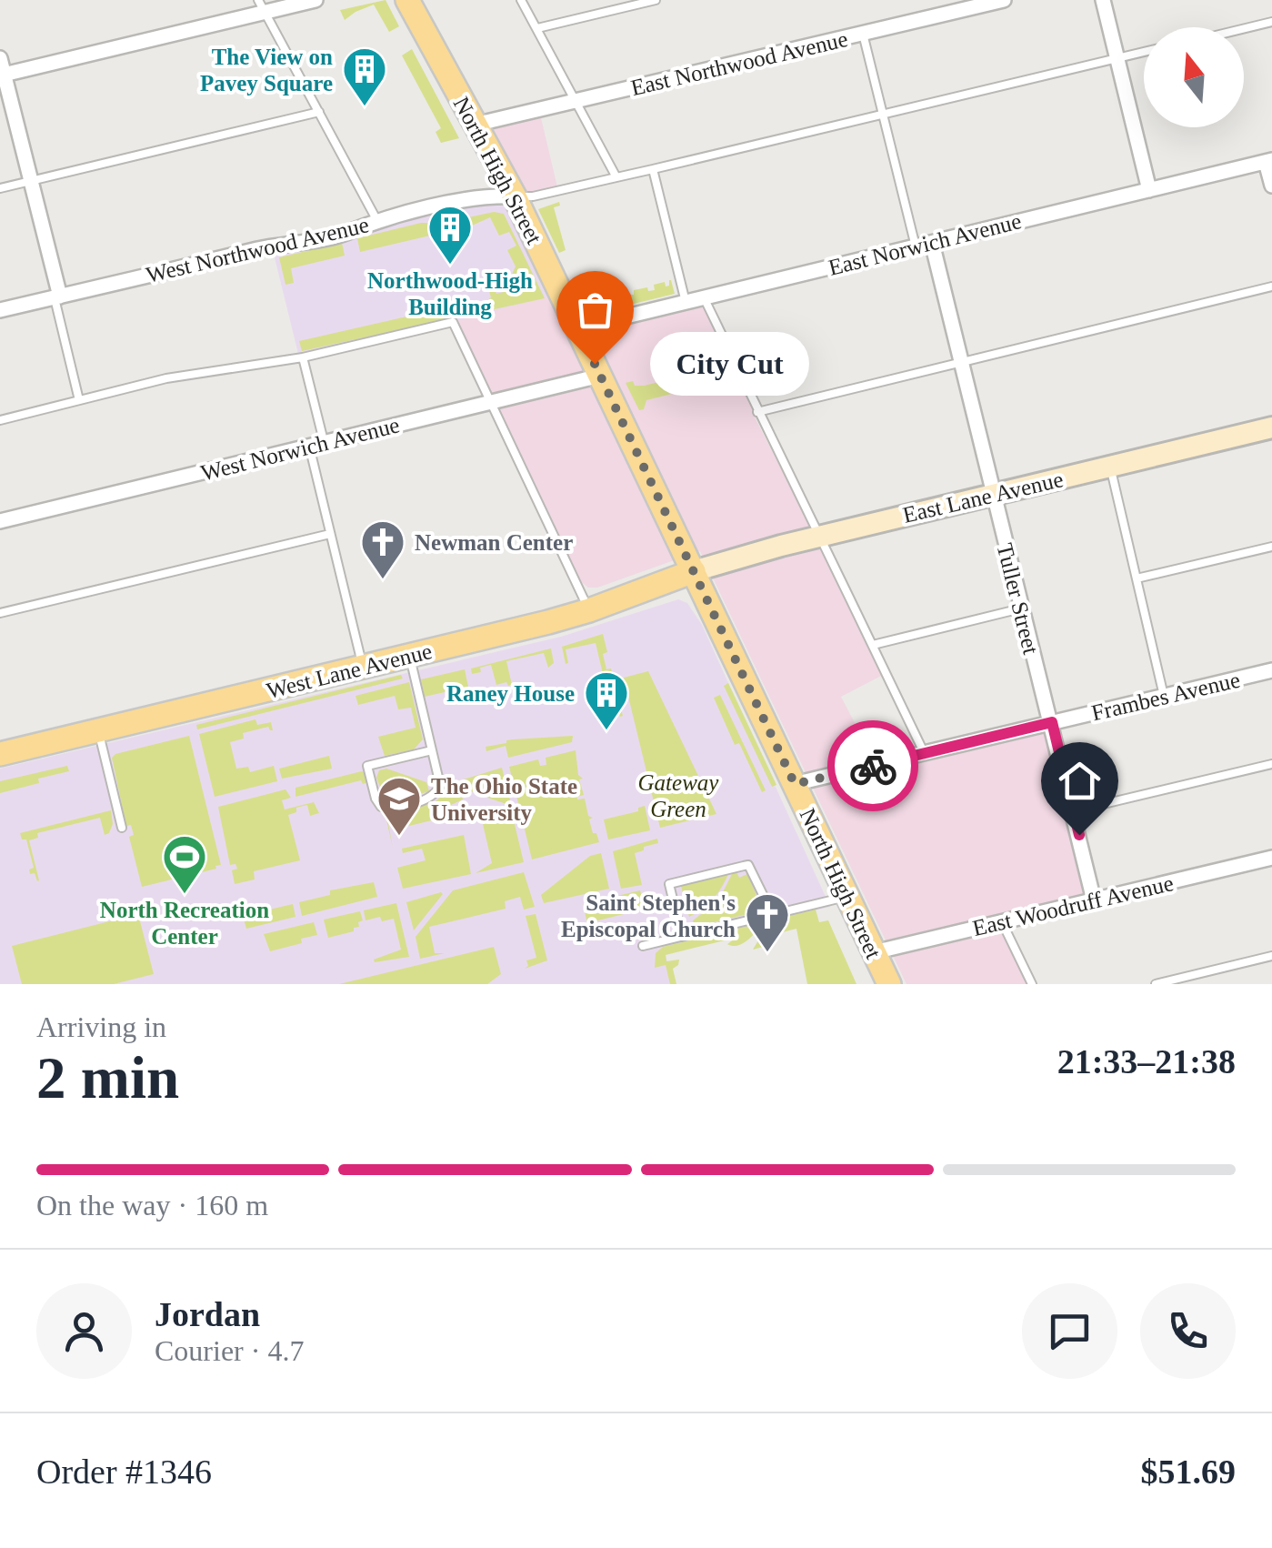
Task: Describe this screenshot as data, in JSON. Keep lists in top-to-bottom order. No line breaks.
{"streets":{"main road":["North High Street","West Lane Avenue"],"street":["East Northwood Avenue","East Norwich Avenue","West Northwood Avenue","West Norwich Avenue","East Lane Avenue","Tuller Street","Frambes Avenue","East Woodruff Avenue"]},"crossings":[["East Northwood Avenue","North High Street"],["North High Street","East Norwich Avenue"],["North High Street","West Northwood Avenue"],["North High Street","West Norwich Avenue"],["North High Street","East Lane Avenue"],["North High Street","West Lane Avenue"],["North High Street","Frambes Avenue"],["North High Street","East Woodruff Avenue"],["East Norwich Avenue","Tuller Street"],["East Lane Avenue","Tuller Street"],["East Lane Avenue","West Lane Avenue"],["Tuller Street","Frambes Avenue"],["Tuller Street","East Woodruff Avenue"]],"parks":["Gateway Green"],"places":{"building":["The View on Pavey Square","Northwood-High Building","Raney House"],"other":["City Cut"],"church":["Newman Center","Saint Stephen's Episcopal Church"],"school or university":["The Ohio State University"],"sports":["North Recreation Center"]},"north":"top","page":{"bubble":"City Cut","heading":["2 min","Arriving in","21:33–21:38"],"panel":["Jordan","Courier · 4.7","Order #1346","$51.69"],"bar":"On the way · 160 m"}}
